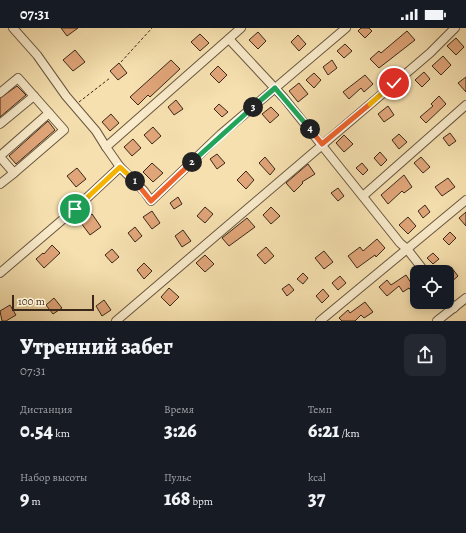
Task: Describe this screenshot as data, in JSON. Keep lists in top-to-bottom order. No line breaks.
{"scale_bar":"100 m","page":{"status":"07:31","pins":["3","4","2","1"],"scale":"100 m","heading":["Утренний забег","07:31"],"stats":[["Дистанция","0.54 km"],["Время","3:26"],["Темп","6:21 /km"],["Набор высоты","9 m"],["Пульс","168 bpm"],["kcal","37"]]}}
